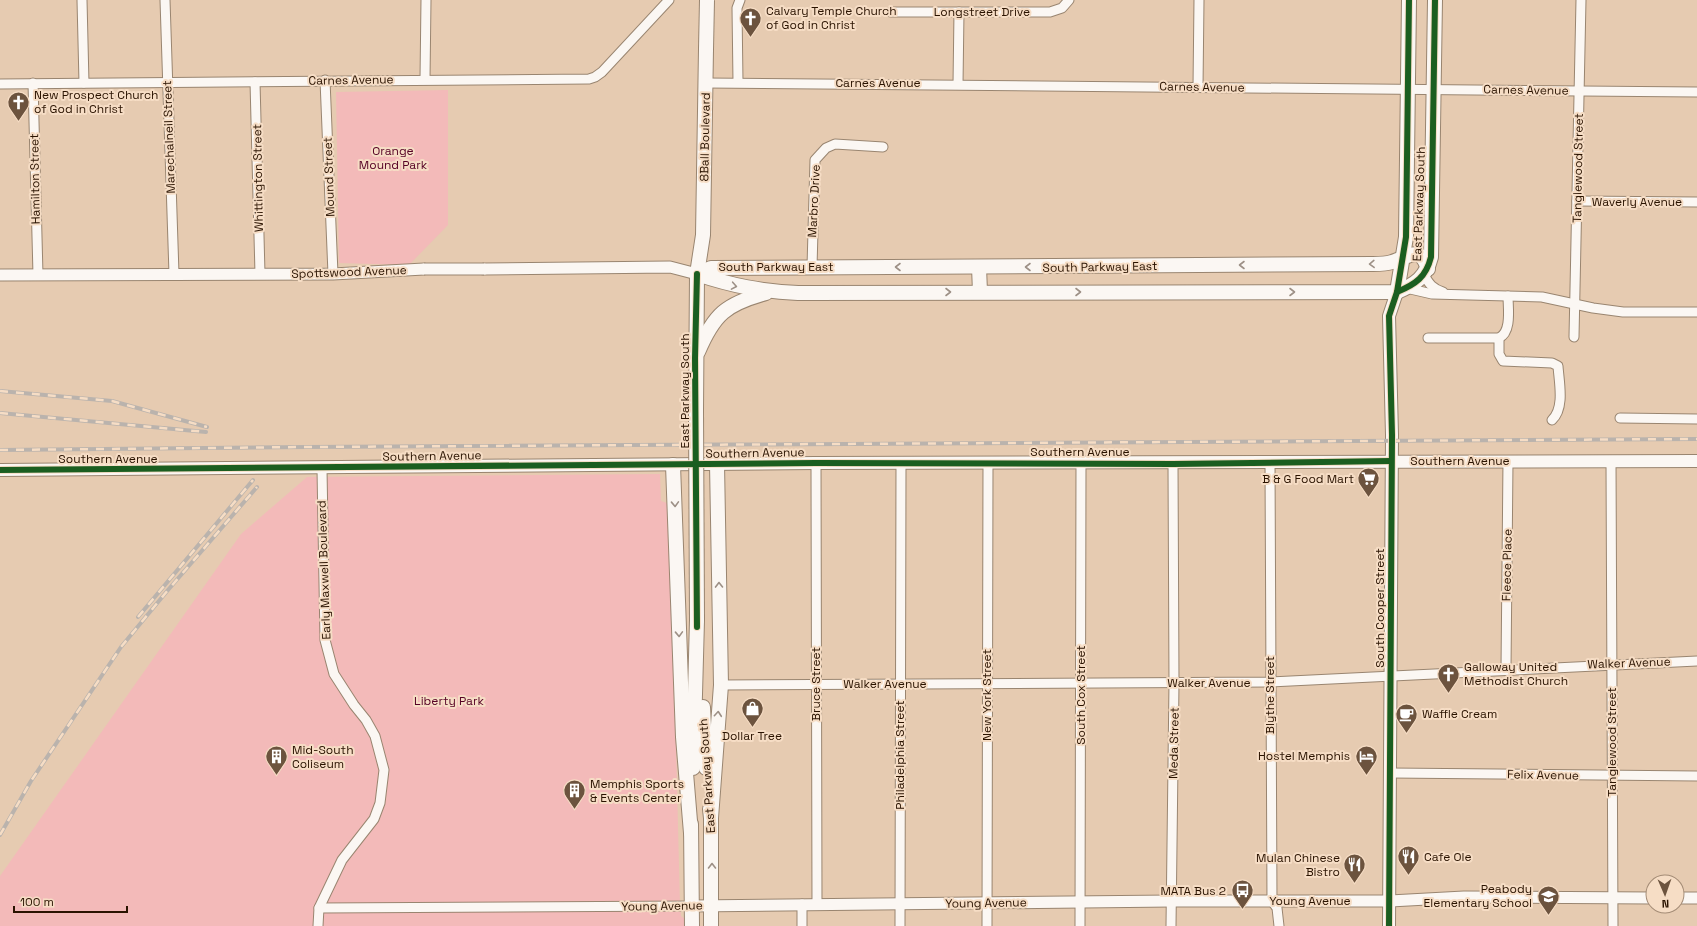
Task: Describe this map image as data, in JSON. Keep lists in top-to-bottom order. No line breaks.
{"streets":{"main road":["8Ball Boulevard","East Parkway South","South Parkway East","Southern Avenue","South Cooper Street"],"street":["Longstreet Drive","Carnes Avenue","Marechalneil Street","Tanglewood Street","Mound Street","Whittington Street","Hamilton Street","Marbro Drive","Waverly Avenue","Spottswood Avenue","Fleece Place","Early Maxwell Boulevard","Walker Avenue","Bruce Street","New York Street","South Cox Street","Blythe Street","Meda Street","Philadelphia Street","Felix Avenue","Young Avenue"]},"crossings":[["Carnes Avenue","Marechalneil Street"],["Carnes Avenue","8Ball Boulevard"],["Carnes Avenue","Tanglewood Street"],["Carnes Avenue","Mound Street"],["Carnes Avenue","Whittington Street"],["Carnes Avenue","Hamilton Street"],["Carnes Avenue","East Parkway South"],["Marechalneil Street","Spottswood Avenue"],["8Ball Boulevard","East Parkway South"],["8Ball Boulevard","South Parkway East"],["8Ball Boulevard","Spottswood Avenue"],["Tanglewood Street","Waverly Avenue"],["Tanglewood Street","Southern Avenue"],["Tanglewood Street","Walker Avenue"],["Tanglewood Street","Felix Avenue"],["Tanglewood Street","Young Avenue"],["Mound Street","Spottswood Avenue"],["Whittington Street","Spottswood Avenue"],["Hamilton Street","Spottswood Avenue"],["Marbro Drive","South Parkway East"],["East Parkway South","South Parkway East"],["East Parkway South","Spottswood Avenue"],["East Parkway South","South Cooper Street"],["East Parkway South","Young Avenue"],["South Parkway East","Spottswood Avenue"],["South Parkway East","South Cooper Street"],["Southern Avenue","Fleece Place"],["Southern Avenue","Early Maxwell Boulevard"],["Southern Avenue","South Cooper Street"],["Southern Avenue","Bruce Street"],["Southern Avenue","New York Street"],["Southern Avenue","South Cox Street"],["Southern Avenue","Blythe Street"],["Southern Avenue","Meda Street"],["Southern Avenue","Philadelphia Street"],["Fleece Place","Walker Avenue"],["Early Maxwell Boulevard","Young Avenue"],["South Cooper Street","Walker Avenue"],["South Cooper Street","Felix Avenue"],["South Cooper Street","Young Avenue"],["Walker Avenue","Bruce Street"],["Walker Avenue","New York Street"],["Walker Avenue","South Cox Street"],["Walker Avenue","Blythe Street"],["Walker Avenue","Meda Street"],["Walker Avenue","Philadelphia Street"],["Bruce Street","Young Avenue"],["New York Street","Young Avenue"],["South Cox Street","Young Avenue"],["Blythe Street","Young Avenue"],["Meda Street","Young Avenue"],["Philadelphia Street","Young Avenue"]],"parks":["Orange Mound Park","Liberty Park"],"places":{"church":["Calvary Temple Church of God in Christ","New Prospect Church of God in Christ","Galloway United Methodist Church"],"supermarket":["B & G Food Mart"],"shop":["Dollar Tree"],"cafe":["Waffle Cream"],"hotel":["Hostel Memphis"],"building":["Mid-South Coliseum","Memphis Sports & Events Center"],"restaurant":["Cafe Ole","Mulan Chinese Bistro"],"bus stop":["MATA Bus 2"],"school or university":["Peabody Elementary School"]},"scale_bar":"100 m","north":"bottom"}
